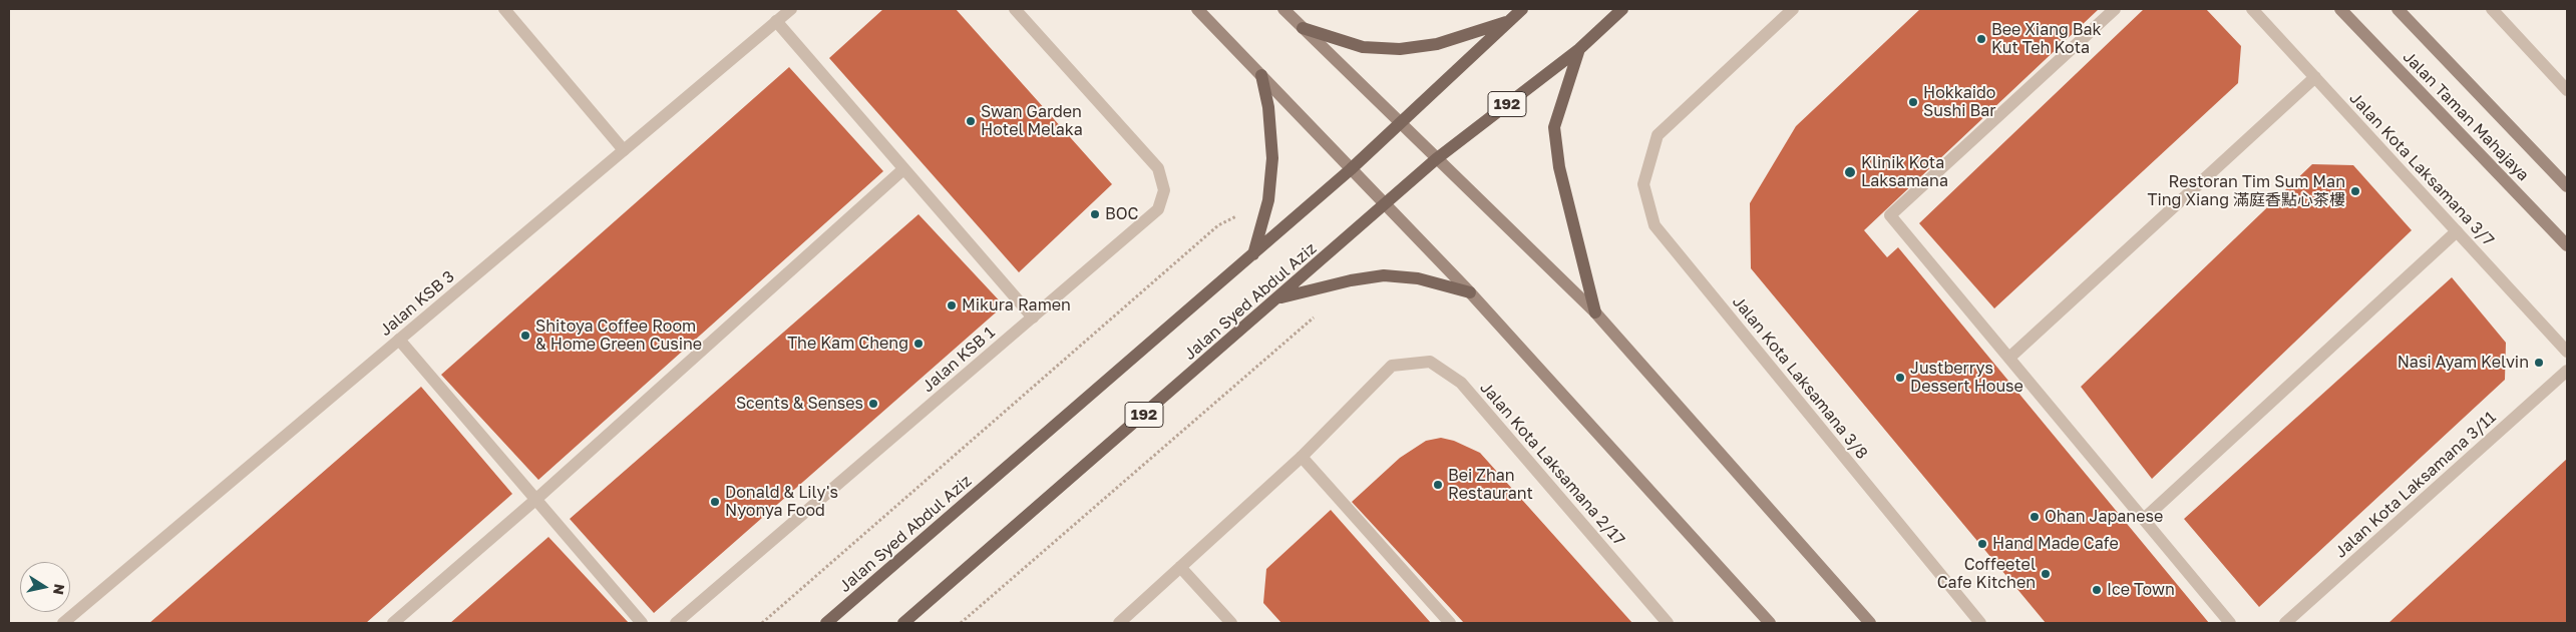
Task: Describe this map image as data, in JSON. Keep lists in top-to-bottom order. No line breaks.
{"streets":{"main road":["192","Jalan Taman Mahajaya","Jalan Syed Abdul Aziz"],"street":["Jalan Kota Laksamana 3/7","Jalan KSB 3","Jalan KSB 1","Jalan Kota Laksamana 3/8","Jalan Kota Laksamana 2/17","Jalan Kota Laksamana 3/11"]},"places":["Bee Xiang Bak Kut Teh Kota","Hokkaido Sushi Bar","Swan Garden Hotel Melaka","Klinik Kota Laksamana","Restoran Tim Sum Man Ting Xiang 滿庭香點心茶樓","BOC","Mikura Ramen","Shitoya Coffee Room & Home Green Cusine","The Kam Cheng","Nasi Ayam Kelvin","Justberrys Dessert House","Scents & Senses","Bei Zhan Restaurant","Donald & Lily's Nyonya Food","Ohan Japanese","Hand Made Cafe","Coffeetel Cafe Kitchen","Ice Town"],"north":"right"}
